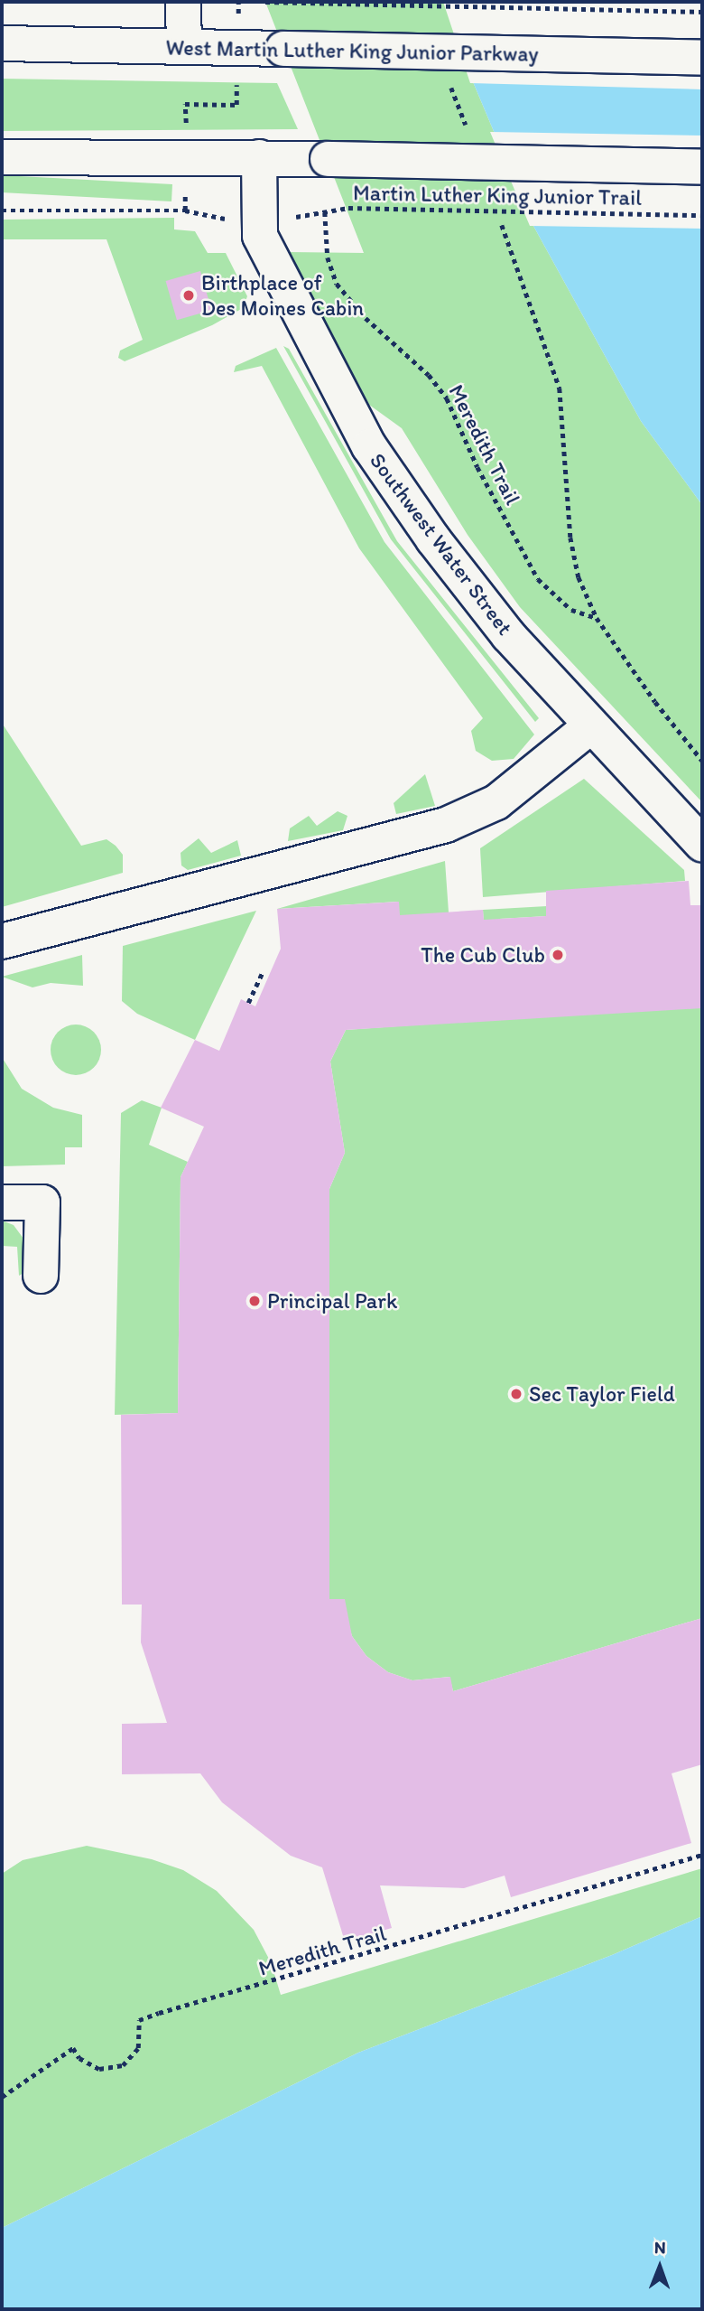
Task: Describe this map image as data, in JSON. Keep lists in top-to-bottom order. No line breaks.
{"streets":{"main road":["West Martin Luther King Junior Parkway","Southwest Water Street"],"path":["Martin Luther King Junior Trail","Meredith Trail"]},"crossings":[["Martin Luther King Junior Trail","Meredith Trail"]],"places":["Birthplace of Des Moines Cabin","The Cub Club","Principal Park","Sec Taylor Field"],"north":"top"}
